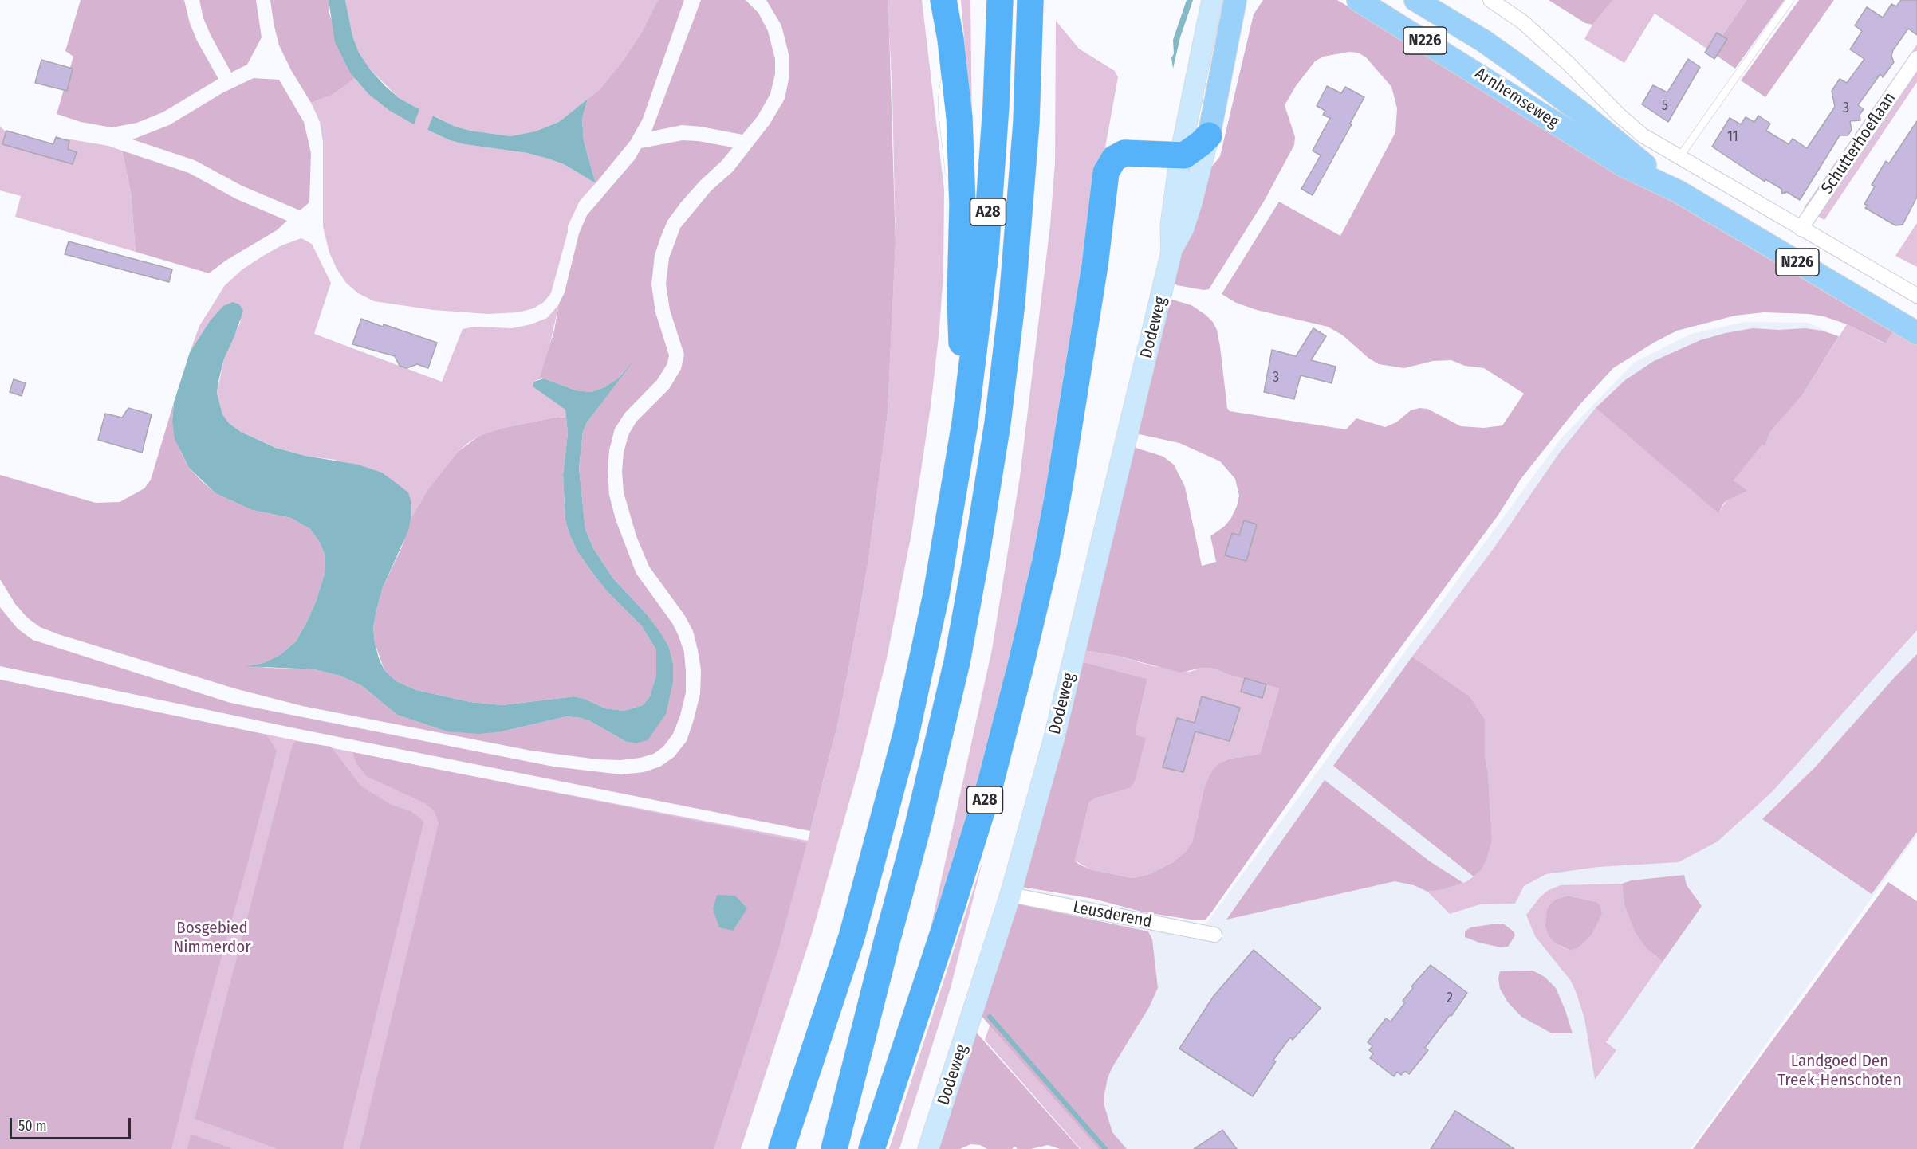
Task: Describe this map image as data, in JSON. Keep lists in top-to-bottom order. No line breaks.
{"streets":{"highway":["A28"],"main road":["N226","Arnhemseweg","Dodeweg"],"street":["Schutterhoeflaan","Leusderend"]},"crossings":[["A28","Dodeweg"],["Dodeweg","Leusderend"]],"parks":["Bosgebied Nimmerdor","Landgoed Den Treek-Henschoten"],"house_numbers":["5","3","11","3","2"],"scale_bar":"50 m"}
